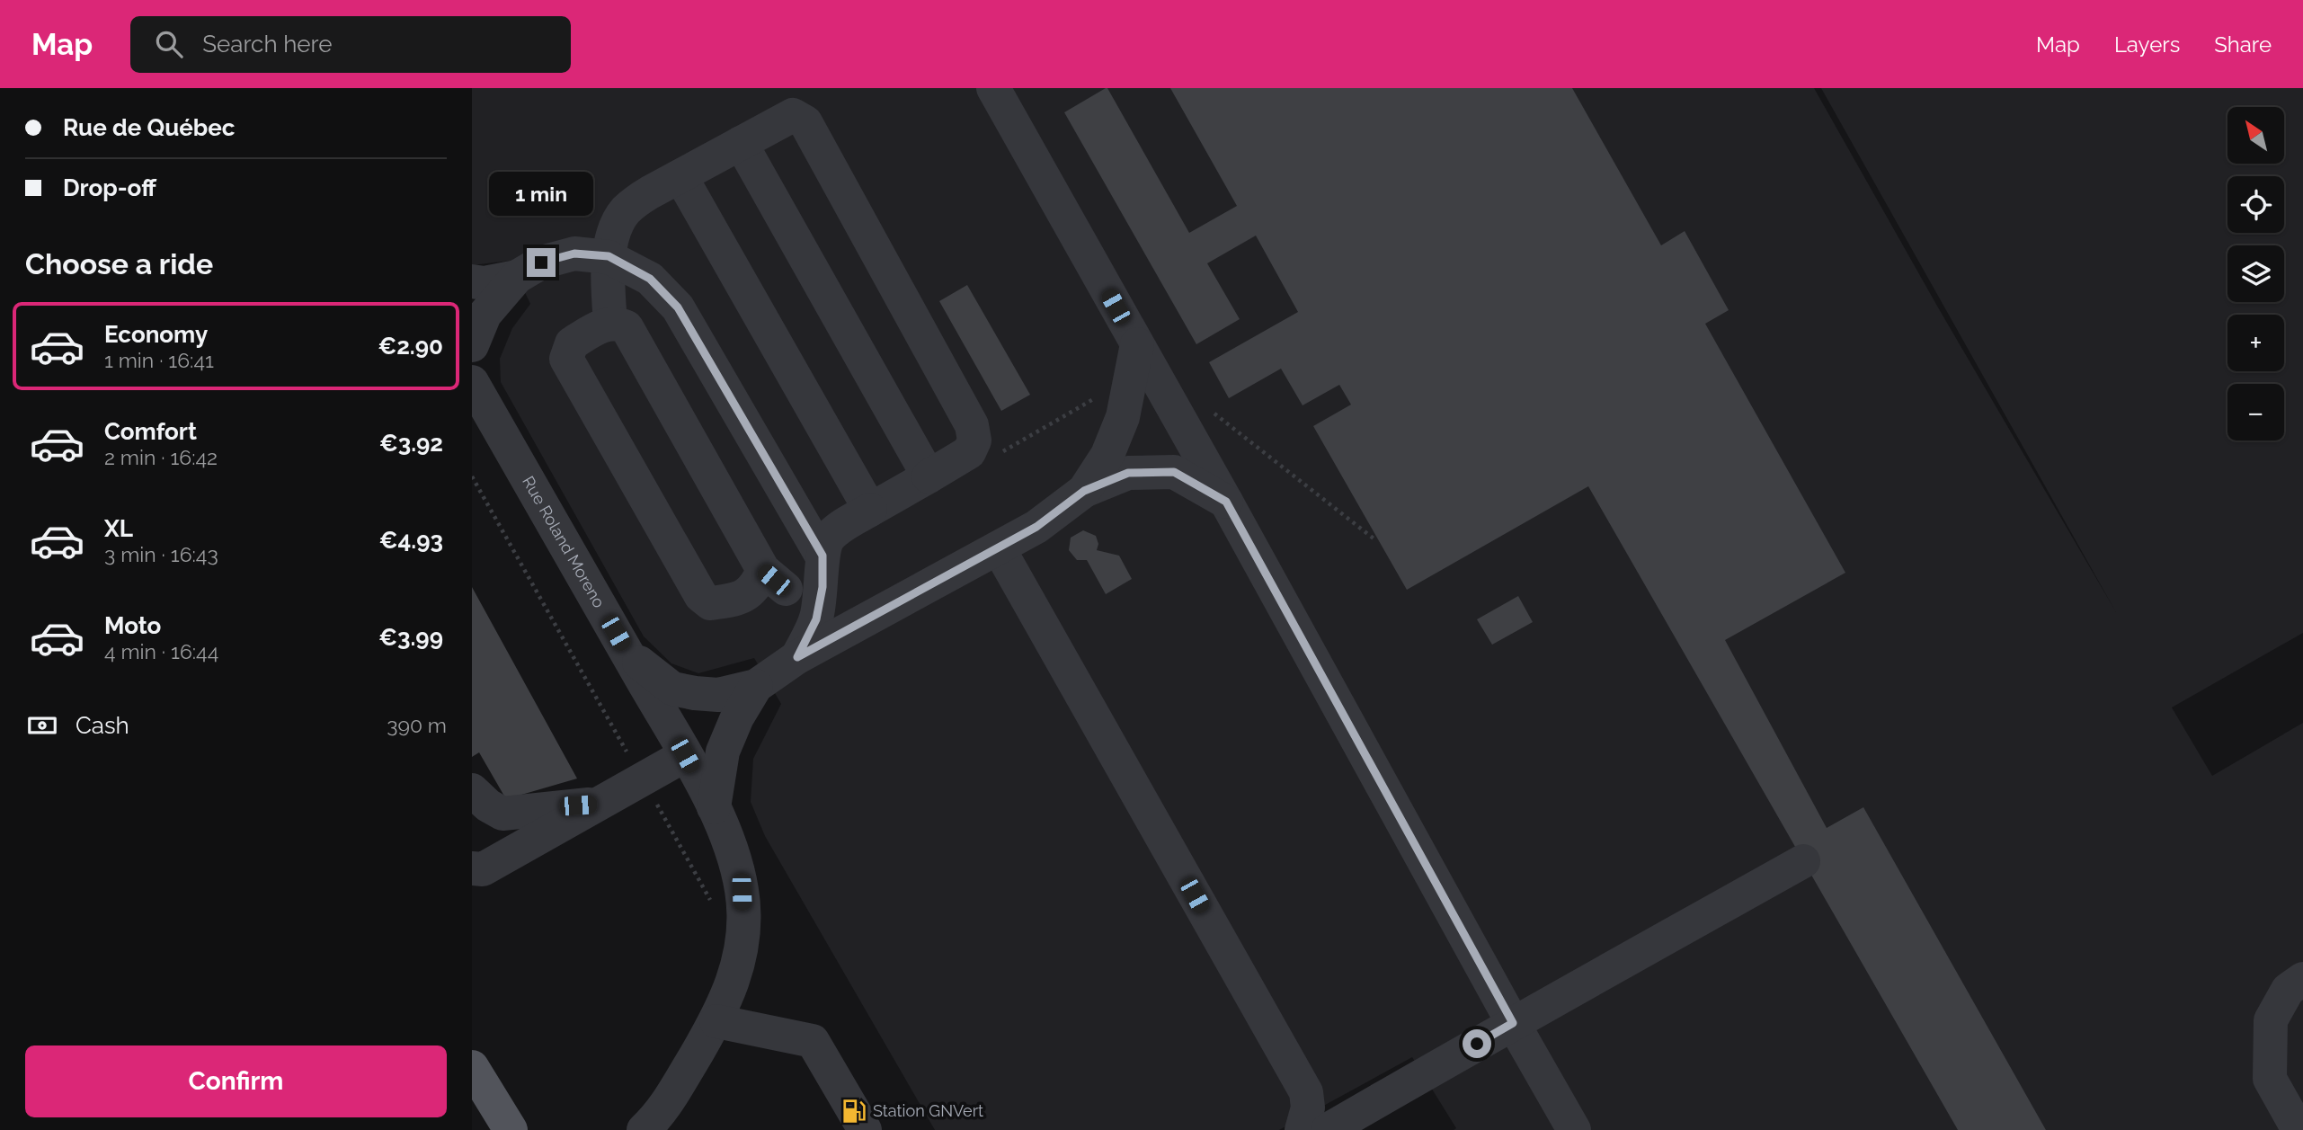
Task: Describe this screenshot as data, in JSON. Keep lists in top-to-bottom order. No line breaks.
{"streets":{"street":["Rue Roland Moreno"]},"places":{"fuel station":["Station GNVert"]},"north":"top left","page":{"header":"Map","search":"Search here","nav":["Map","Layers","Share"],"banner":["Rue de Québec","Drop-off"],"map_buttons":["+","−"],"bubble":"1 min","heading":"Choose a ride","list":[{"name":"Economy","note":"1 min · 16:41","value":"€2.90"},{"name":"Comfort","note":"2 min · 16:42","value":"€3.92"},{"name":"XL","note":"3 min · 16:43","value":"€4.93"},{"name":"Moto","note":"4 min · 16:44","value":"€3.99"}],"pay":["Cash","390 m"],"buttons":"Confirm"}}
